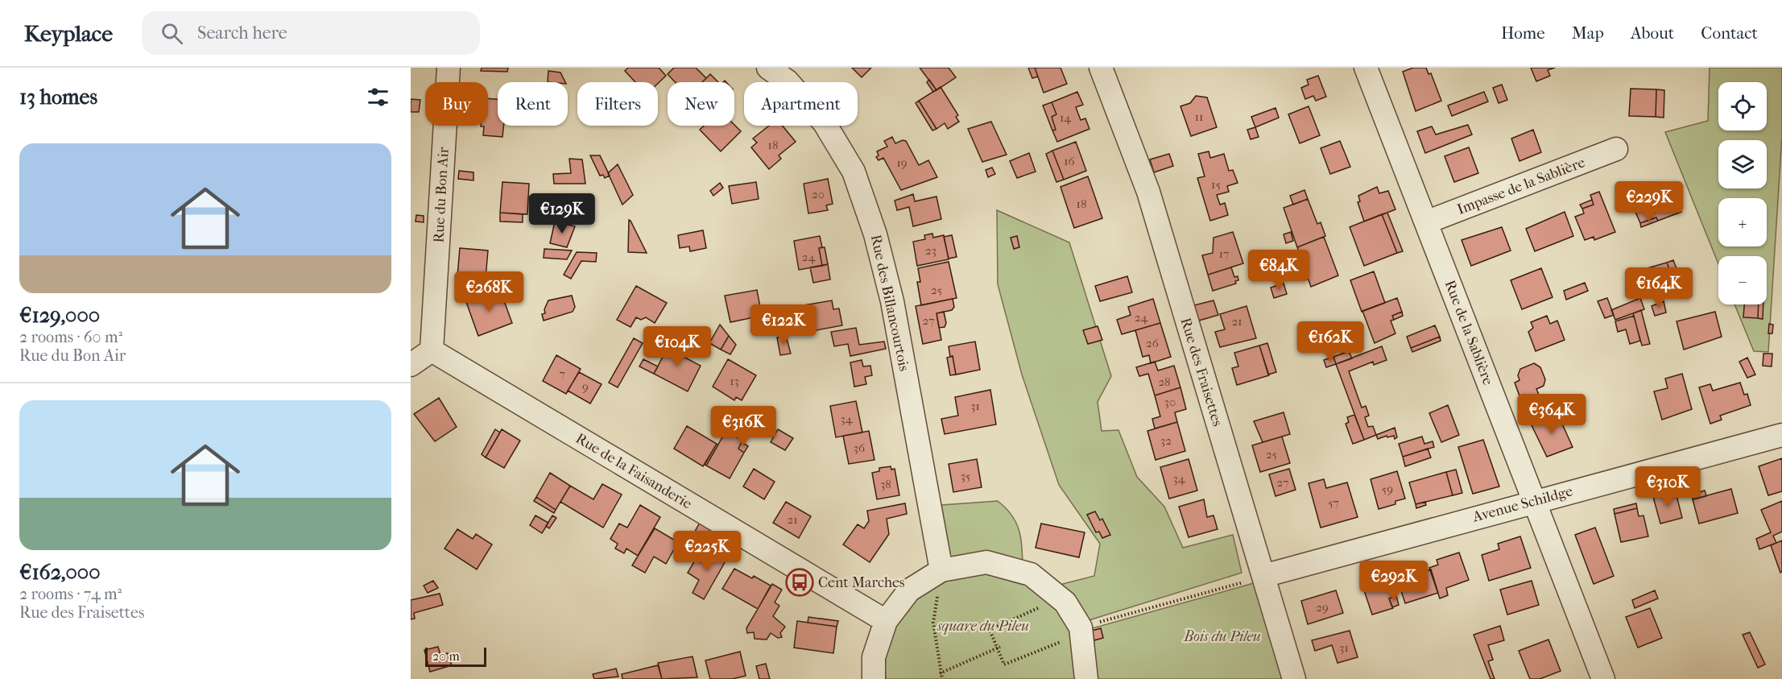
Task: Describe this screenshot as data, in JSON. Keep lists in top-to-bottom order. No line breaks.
{"streets":{"street":["Impasse de la Sablière","Rue du Bon Air","Rue des Billancourtois","Rue de la Sablière","Rue des Fraisettes","Rue de la Faisanderie","Avenue Schildge"]},"crossings":[["Impasse de la Sablière","Rue de la Sablière"],["Rue du Bon Air","Rue de la Faisanderie"],["Rue de la Sablière","Avenue Schildge"],["Rue des Fraisettes","Avenue Schildge"]],"parks":["square du Pileu","Bois du Pileu"],"places":{"bus stop":["Cent Marches"]},"house_numbers":["11","14","18","16","19","15","20","18","23","17","24","25","24","27","21","26","7","13","28","9","30","31","34","32","36","25","35","34","27","38","59","57","21","29","31"],"scale_bar":"20 m","page":{"header":"Keyplace","search":"Search here","nav":["Home","Map","About","Contact"],"heading":"13 homes","map_buttons":["+","−"],"chip":["Buy","Rent","Filters","New","Apartment"],"list":[{"name":"€129,000","note":"2 rooms · 60 m² · Rue du Bon Air"},{"name":"€162,000","note":"2 rooms · 74 m² · Rue des Fraisettes"}],"price":["€229K","€129K","€84K","€164K","€268K","€122K","€162K","€104K","€364K","€316K","€310K","€225K","€292K"],"scale":"20 m"}}
